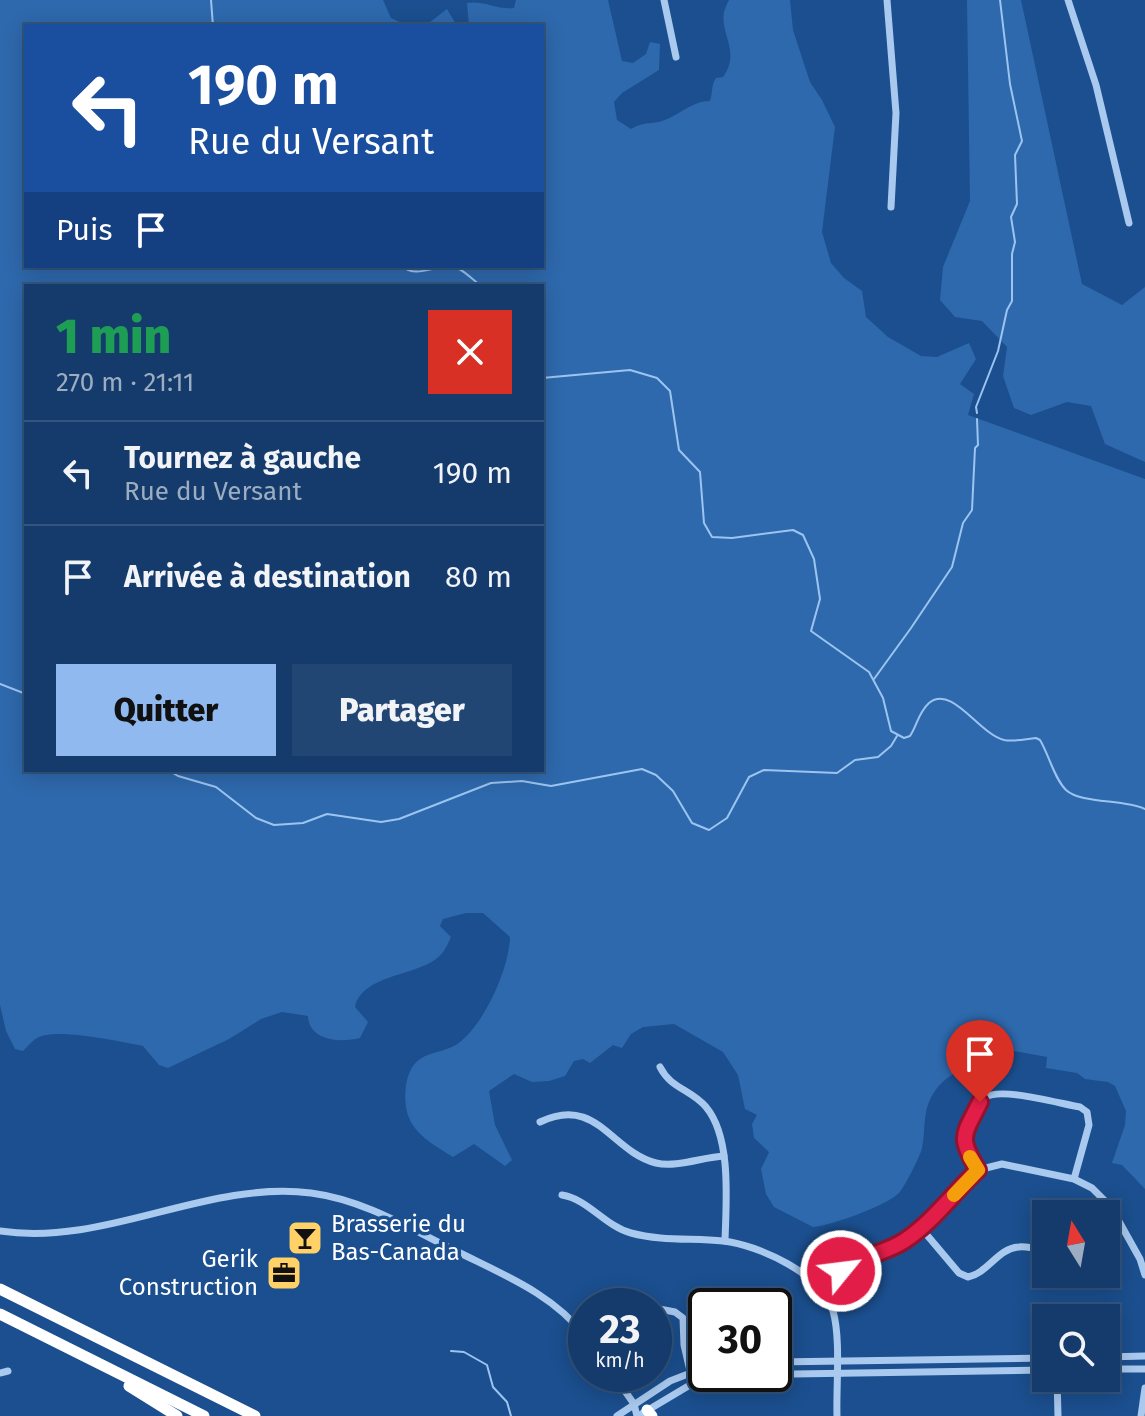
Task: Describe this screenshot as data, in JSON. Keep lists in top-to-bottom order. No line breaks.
{"places":{"bar":["Brasserie du Bas-Canada"],"office":["Gerik Construction"]},"north":"top","page":{"turn":["190 m","Rue du Versant"],"then":"Puis","heading":["1 min","270 m · 21:11"],"list":[{"name":"Tournez à gauche","note":"Rue du Versant","value":"190 m"},{"name":"Arrivée à destination","value":"80 m"}],"buttons":["Quitter","Partager"],"speed":"23 km/h","limit":"30"}}
